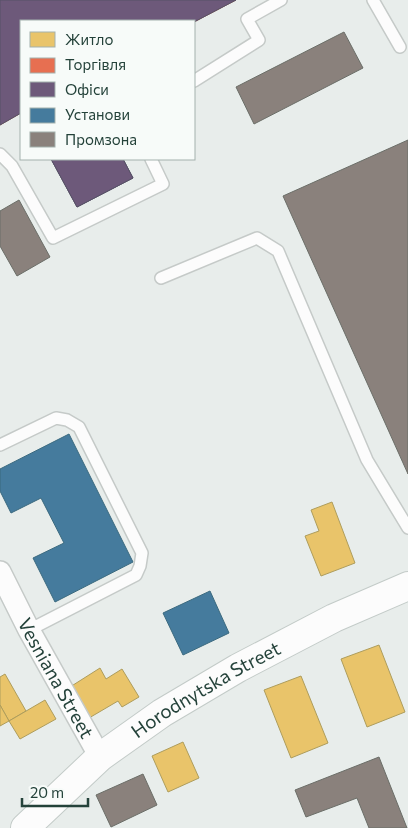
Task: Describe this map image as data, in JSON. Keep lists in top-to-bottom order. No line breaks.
{"streets":{"street":["Vesniana Street","Horodnytska Street"]},"crossings":[["Vesniana Street","Horodnytska Street"]],"legend":["Житло","Торгівля","Офіси","Установи","Промзона"],"scale_bar":"20 m"}
